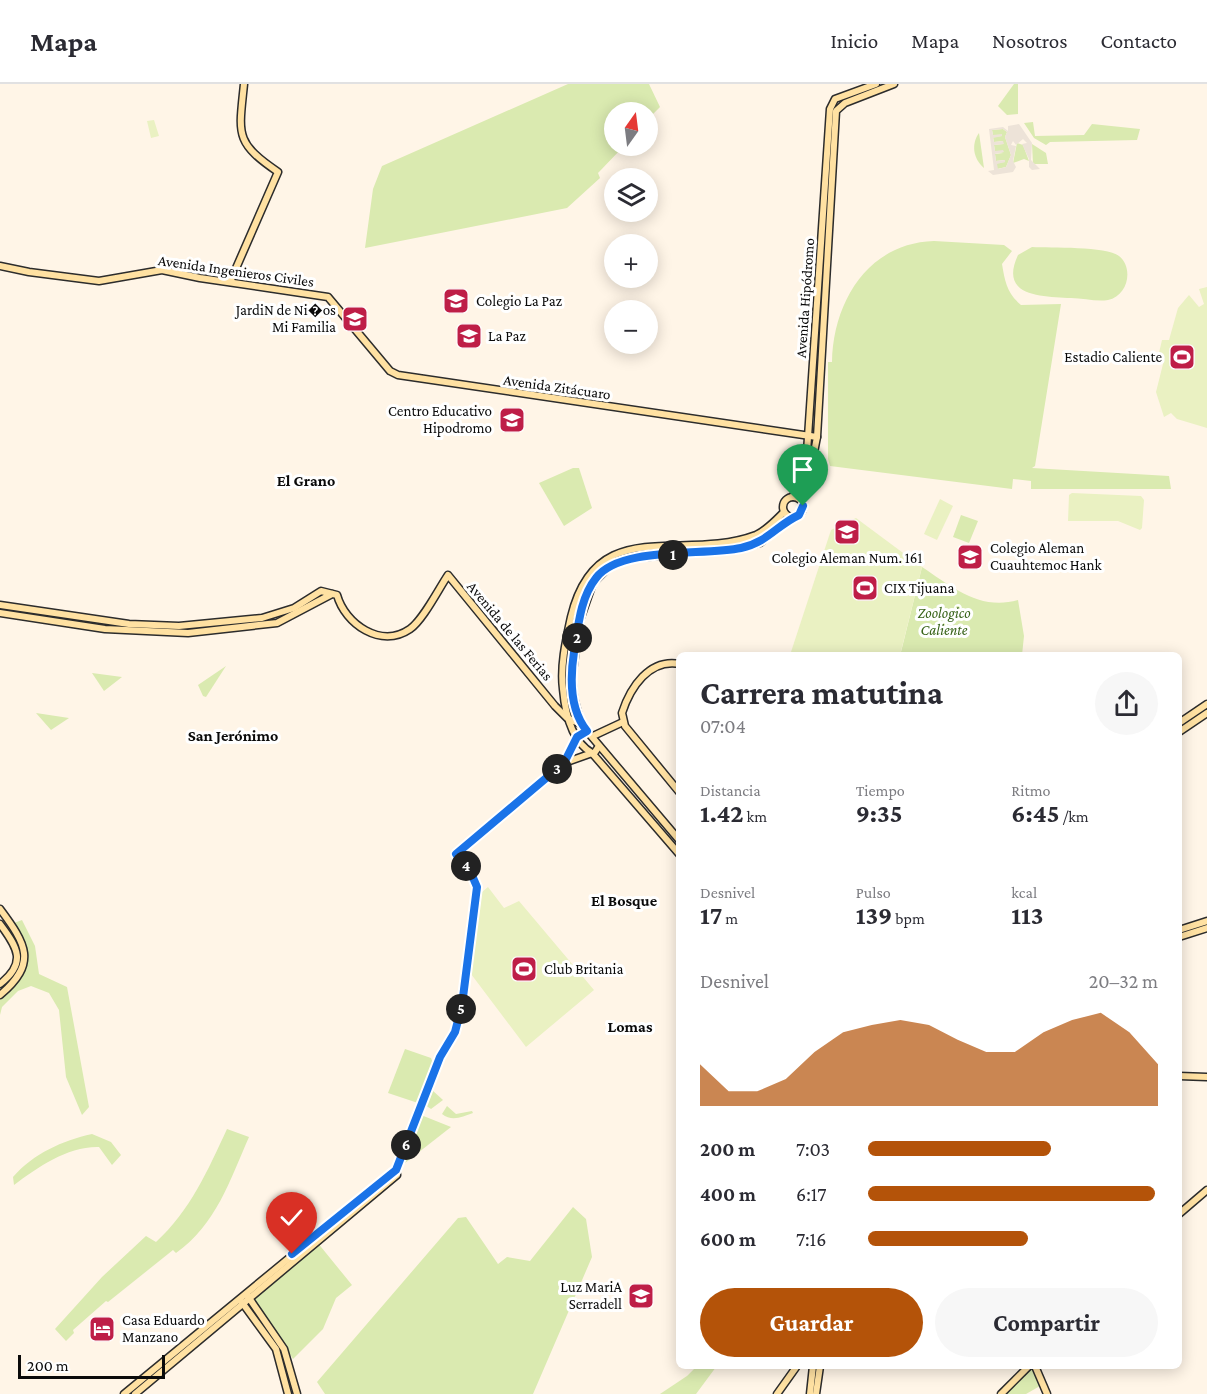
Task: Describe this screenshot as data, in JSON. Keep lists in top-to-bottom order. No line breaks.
{"streets":{"main road":["Avenida Ingenieros Civiles","Avenida Hipódromo","Avenida Zitácuaro","Avenida de las Ferias"]},"crossings":[["Avenida Ingenieros Civiles","Avenida Zitácuaro"],["Avenida Hipódromo","Avenida Zitácuaro"]],"districts":["El Grano","San Jerónimo","El Bosque","Lomas"],"parks":["Zoologico Caliente"],"places":{"school or university":["Colegio La Paz","JardiN de Ni�os Mi Familia","La Paz","Centro Educativo Hipodromo","Colegio Aleman Num. 161","Colegio Aleman Cuauhtemoc Hank","Luz MariA Serradell"],"sports":["Estadio Caliente","CIX Tijuana","Club Britania"],"hotel":["Casa Eduardo Manzano"]},"scale_bar":"200 m","north":"top","page":{"header":"Mapa","nav":["Inicio","Mapa","Nosotros","Contacto"],"map_buttons":["+","−"],"pins":["1","2","3","4","5","6"],"heading":["Carrera matutina","07:04"],"stats":[["Distancia","1.42 km"],["Tiempo","9:35"],["Ritmo","6:45 /km"],["Desnivel","17 m"],["Pulso","139 bpm"],["kcal","113"]],"chart":["Desnivel","20–32 m"],"list":[{"name":"200 m","note":"7:03"},{"name":"400 m","note":"6:17"},{"name":"600 m","note":"7:16"}],"buttons":["Guardar","Compartir"],"scale":"200 m"}}
